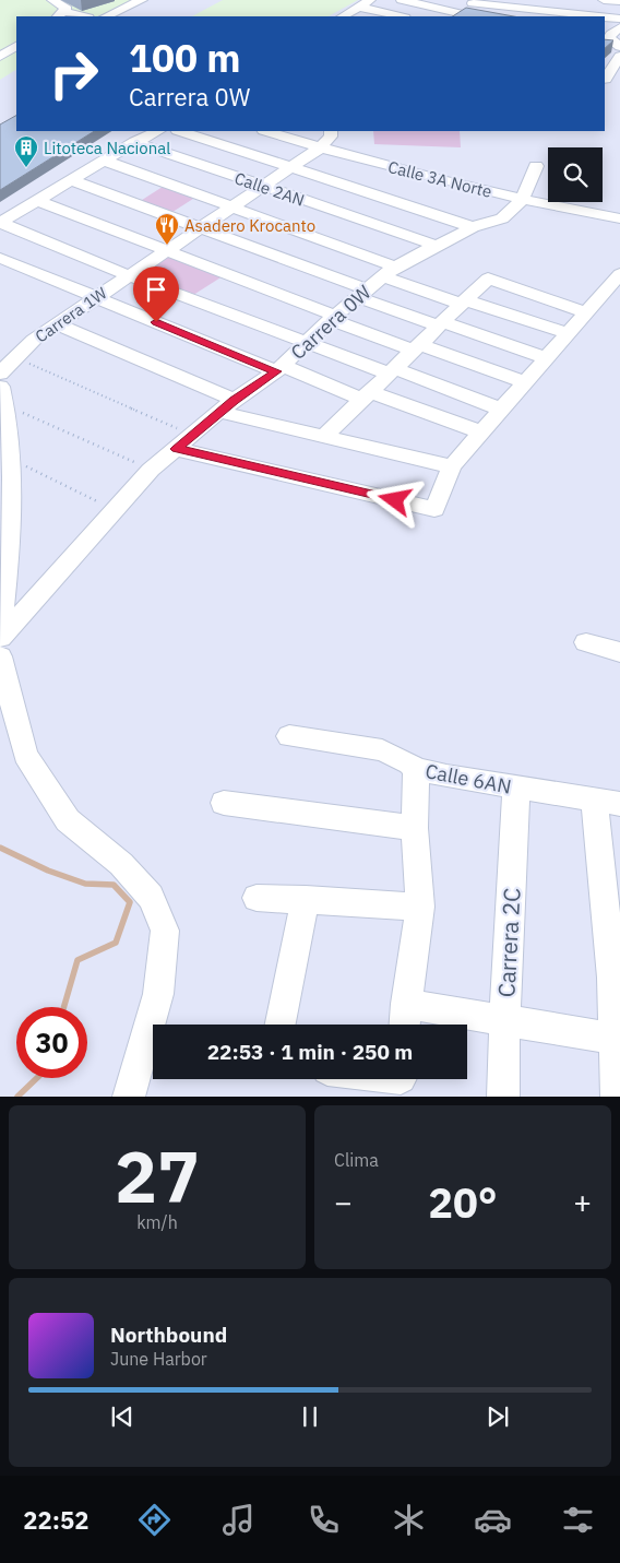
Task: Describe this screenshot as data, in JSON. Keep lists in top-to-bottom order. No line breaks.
{"streets":{"street":["Calle 3A Norte","Calle 2AN","Carrera 1W","Carrera 0W","Calle 6AN","Carrera 2C"]},"crossings":[["Calle 3A Norte","Carrera 1W"],["Calle 3A Norte","Carrera 0W"],["Calle 2AN","Carrera 1W"],["Calle 2AN","Carrera 0W"],["Calle 6AN","Carrera 2C"]],"places":{"building":["Litoteca Nacional"],"restaurant":["Asadero Krocanto"]},"page":{"turn":["100 m","Carrera 0W"],"limit":"30","trip":"22:53 · 1 min · 250 m","tile":[["27","km/h"],"Clima"],"heat":["−","20°","+"],"song":["Northbound","June Harbor"],"tabs":"22:52"}}
